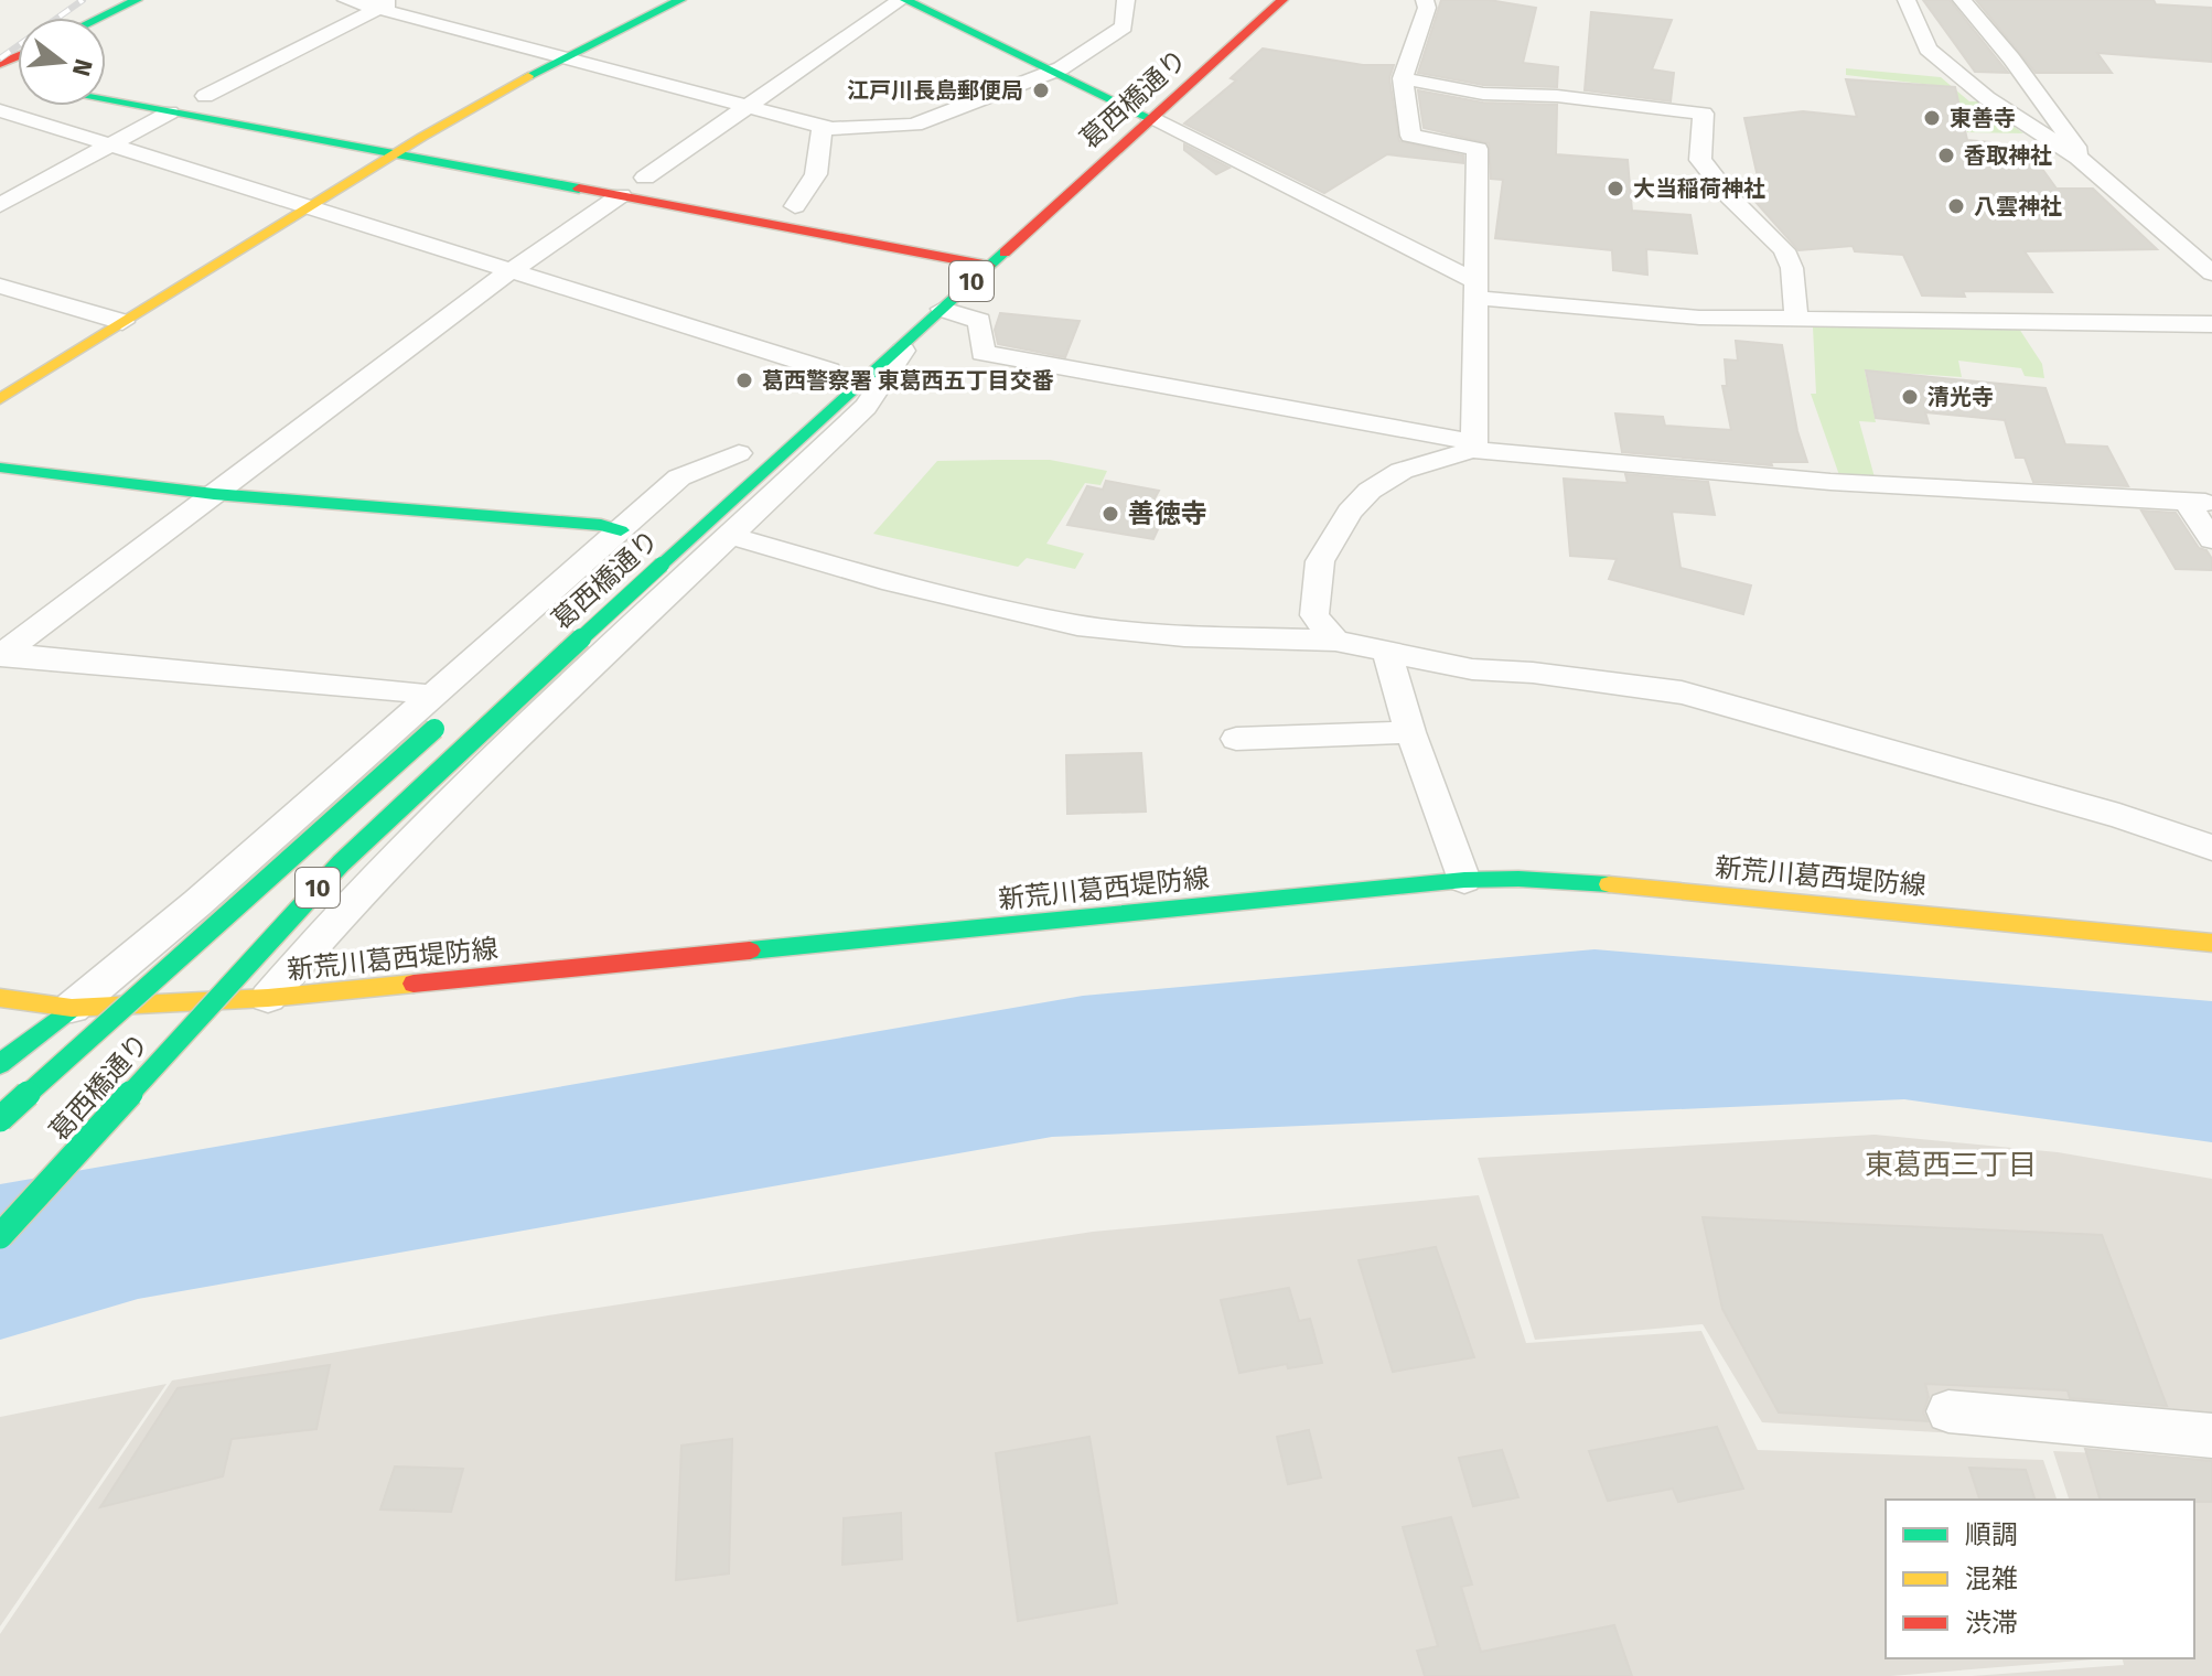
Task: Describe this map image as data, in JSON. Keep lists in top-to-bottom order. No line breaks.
{"streets":{"main road":["葛西橋通り","10","新荒川葛西堤防線"]},"districts":["東葛西三丁目"],"places":["江戸川長島郵便局","東善寺","香取神社","大当稲荷神社","八雲神社","葛西警察署 東葛西五丁目交番","清光寺","善徳寺"],"legend":["順調","混雑","渋滞"],"north":"right"}
